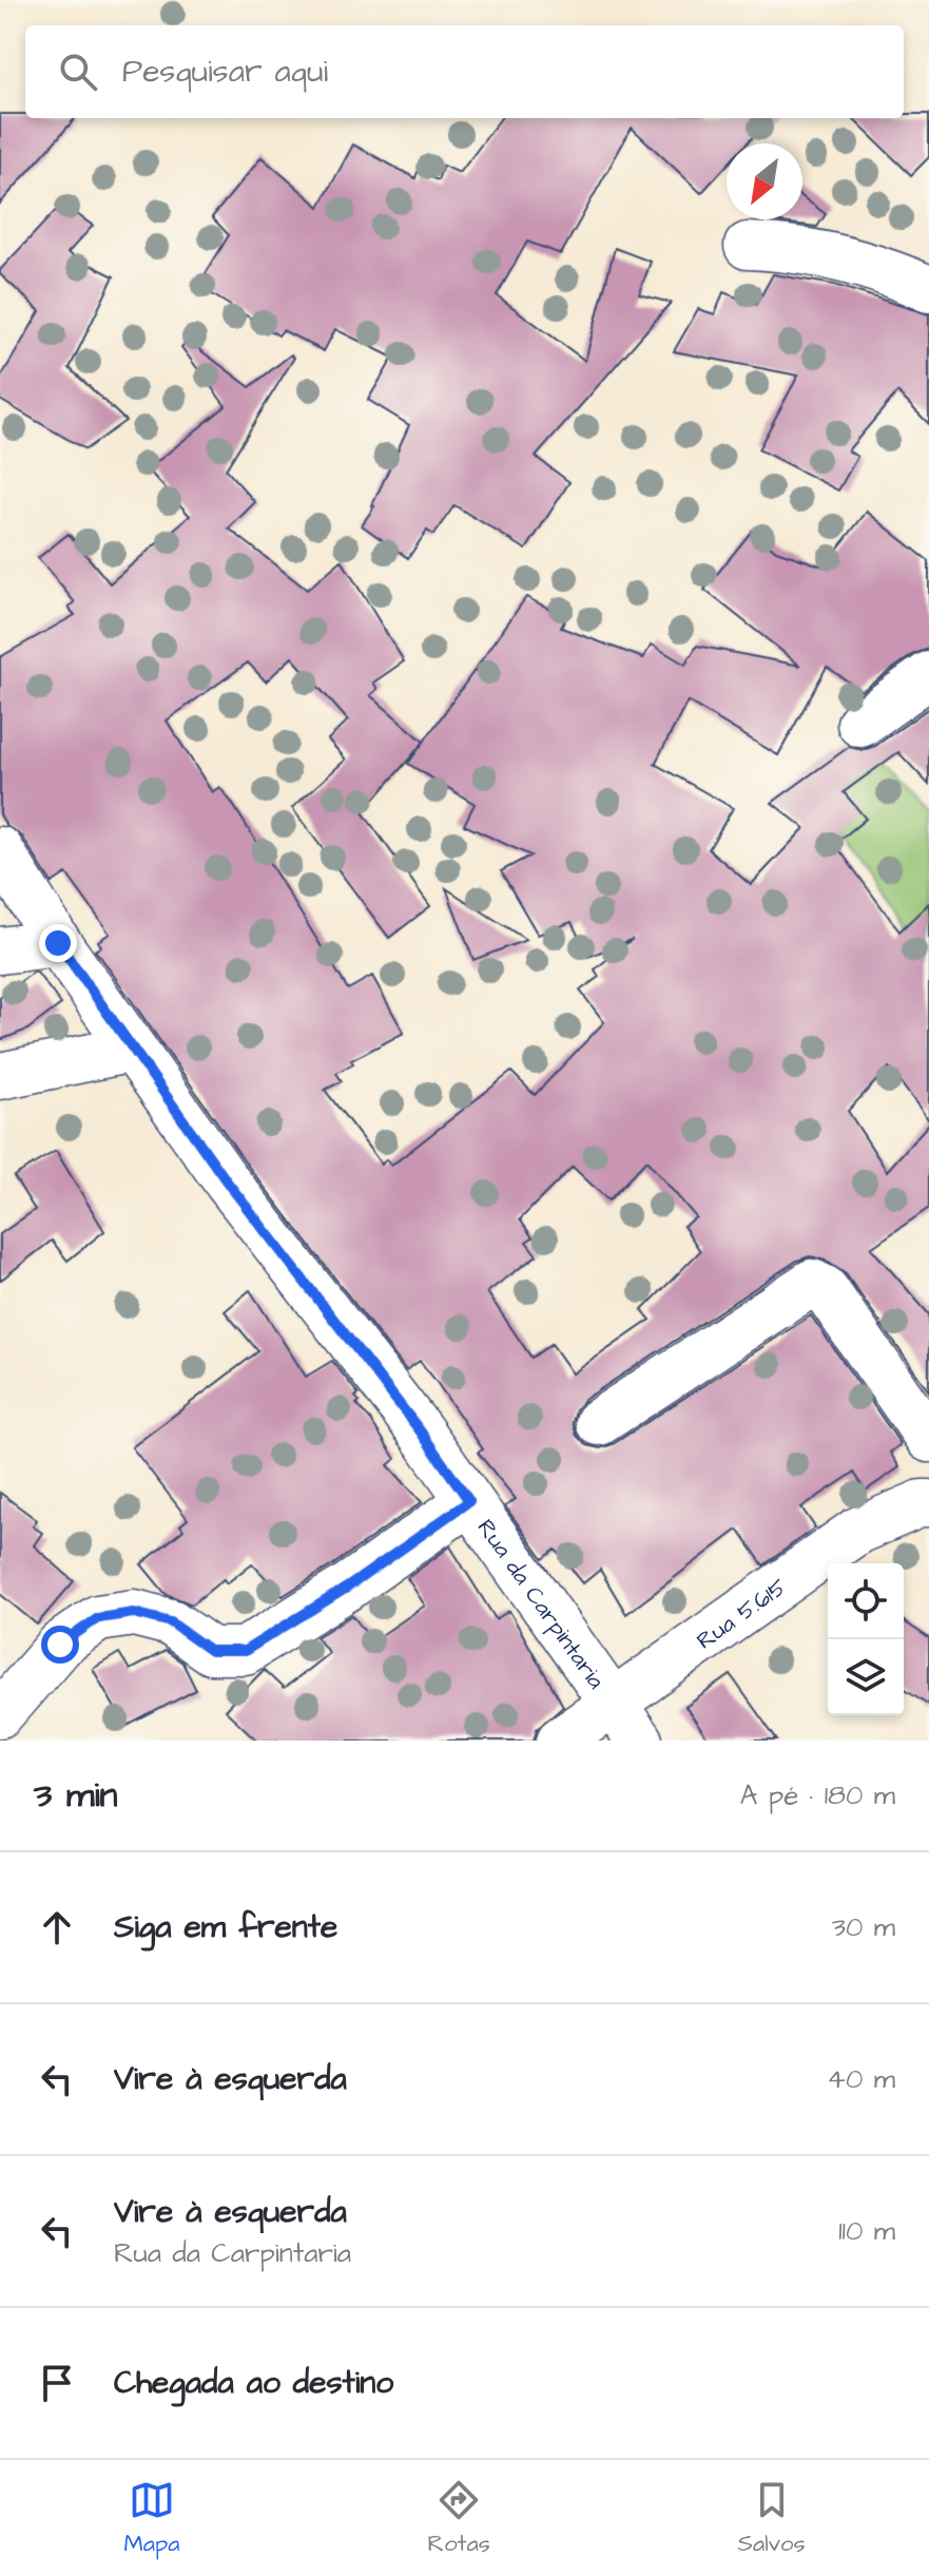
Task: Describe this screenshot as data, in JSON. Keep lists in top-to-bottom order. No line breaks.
{"streets":{"street":["Rua da Carpintaria","Rua 5.615"]},"crossings":[["Rua da Carpintaria","Rua 5.615"]],"north":"bottom left","page":{"search":"Pesquisar aqui","heading":["3 min","A pé · 180 m"],"list":[["Siga em frente","30 m"],["Vire à esquerda","40 m"],["Vire à esquerda","Rua da Carpintaria","110 m"],"Chegada ao destino"],"nav":["Mapa","Rotas","Salvos"]}}
